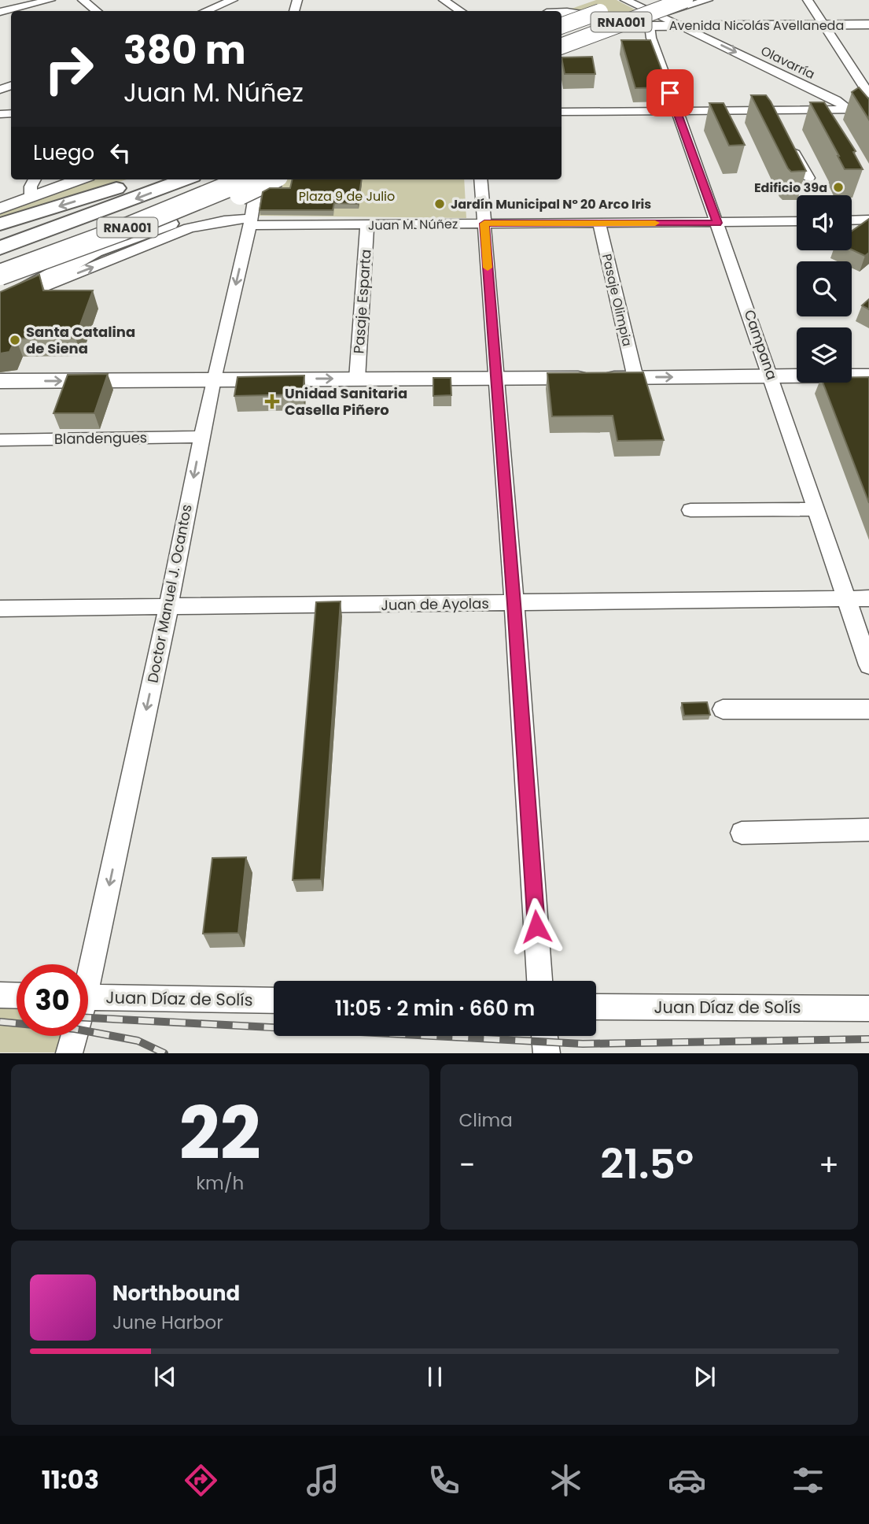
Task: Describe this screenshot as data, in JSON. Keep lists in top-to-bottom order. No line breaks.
{"streets":{"highway":["RNA001"],"main road":["Avenida Nicolás Avellaneda"],"street":["Olavarría","Juan M. Núñez","Pasaje Olimpia","Pasaje Esparta","Campana","Blandengues","Doctor Manuel J. Ocantos","Juan de Ayolas","Juan Díaz de Solís"]},"crossings":[["RNA001","Doctor Manuel J. Ocantos"],["Avenida Nicolás Avellaneda","Olavarría"],["Avenida Nicolás Avellaneda","Campana"],["Juan M. Núñez","Pasaje Olimpia"],["Juan M. Núñez","Pasaje Esparta"],["Juan M. Núñez","Campana"],["Juan M. Núñez","Doctor Manuel J. Ocantos"],["Campana","Juan de Ayolas"],["Blandengues","Doctor Manuel J. Ocantos"],["Doctor Manuel J. Ocantos","Juan de Ayolas"]],"one_way":["Olavarría","Doctor Manuel J. Ocantos"],"parks":["Plaza 9 de Julio"],"places":{"other":["Edificio 39a","Jardín Municipal Nº 20 Arco Iris","Santa Catalina de Siena"],"health":["Unidad Sanitaria Casella Piñero"]},"page":{"turn":["380 m","Juan M. Núñez"],"then":"Luego","limit":"30","trip":"11:05 · 2 min · 660 m","tile":[["22","km/h"],"Clima"],"heat":["−","21.5°","+"],"song":["Northbound","June Harbor"],"tabs":"11:03"}}
